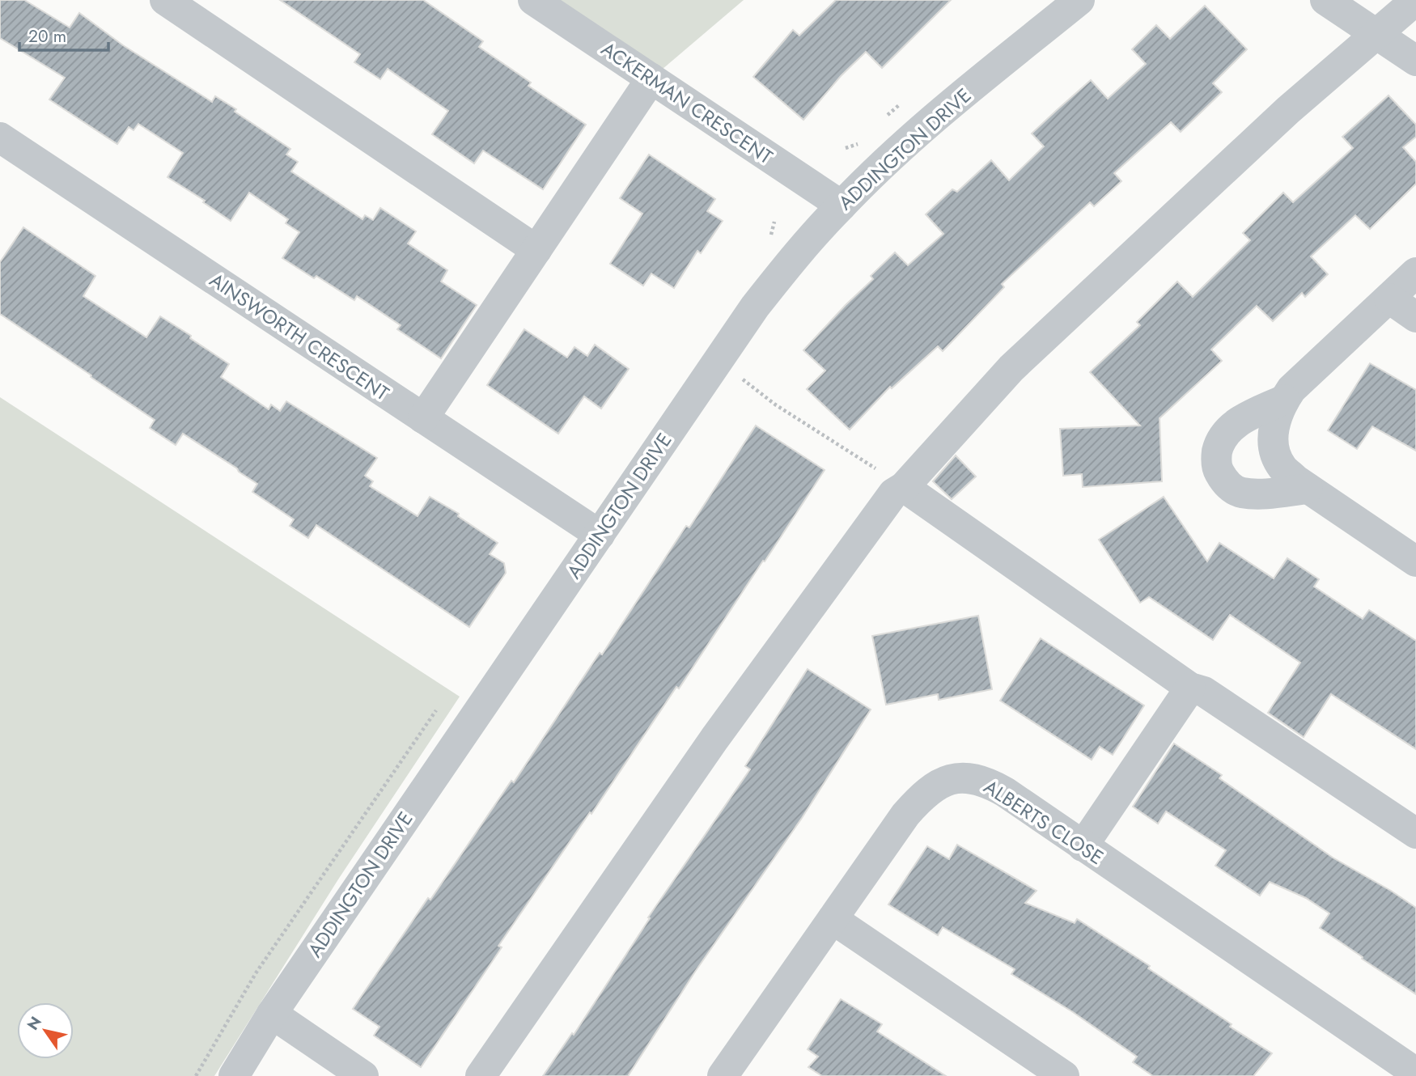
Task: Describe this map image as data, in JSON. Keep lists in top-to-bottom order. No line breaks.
{"streets":{"street":["ACKERMAN CRESCENT","ADDINGTON DRIVE","AINSWORTH CRESCENT","ALBERTS CLOSE"]},"crossings":[["ACKERMAN CRESCENT","ADDINGTON DRIVE"],["ADDINGTON DRIVE","AINSWORTH CRESCENT"]],"scale_bar":"20 m","north":"top left"}
